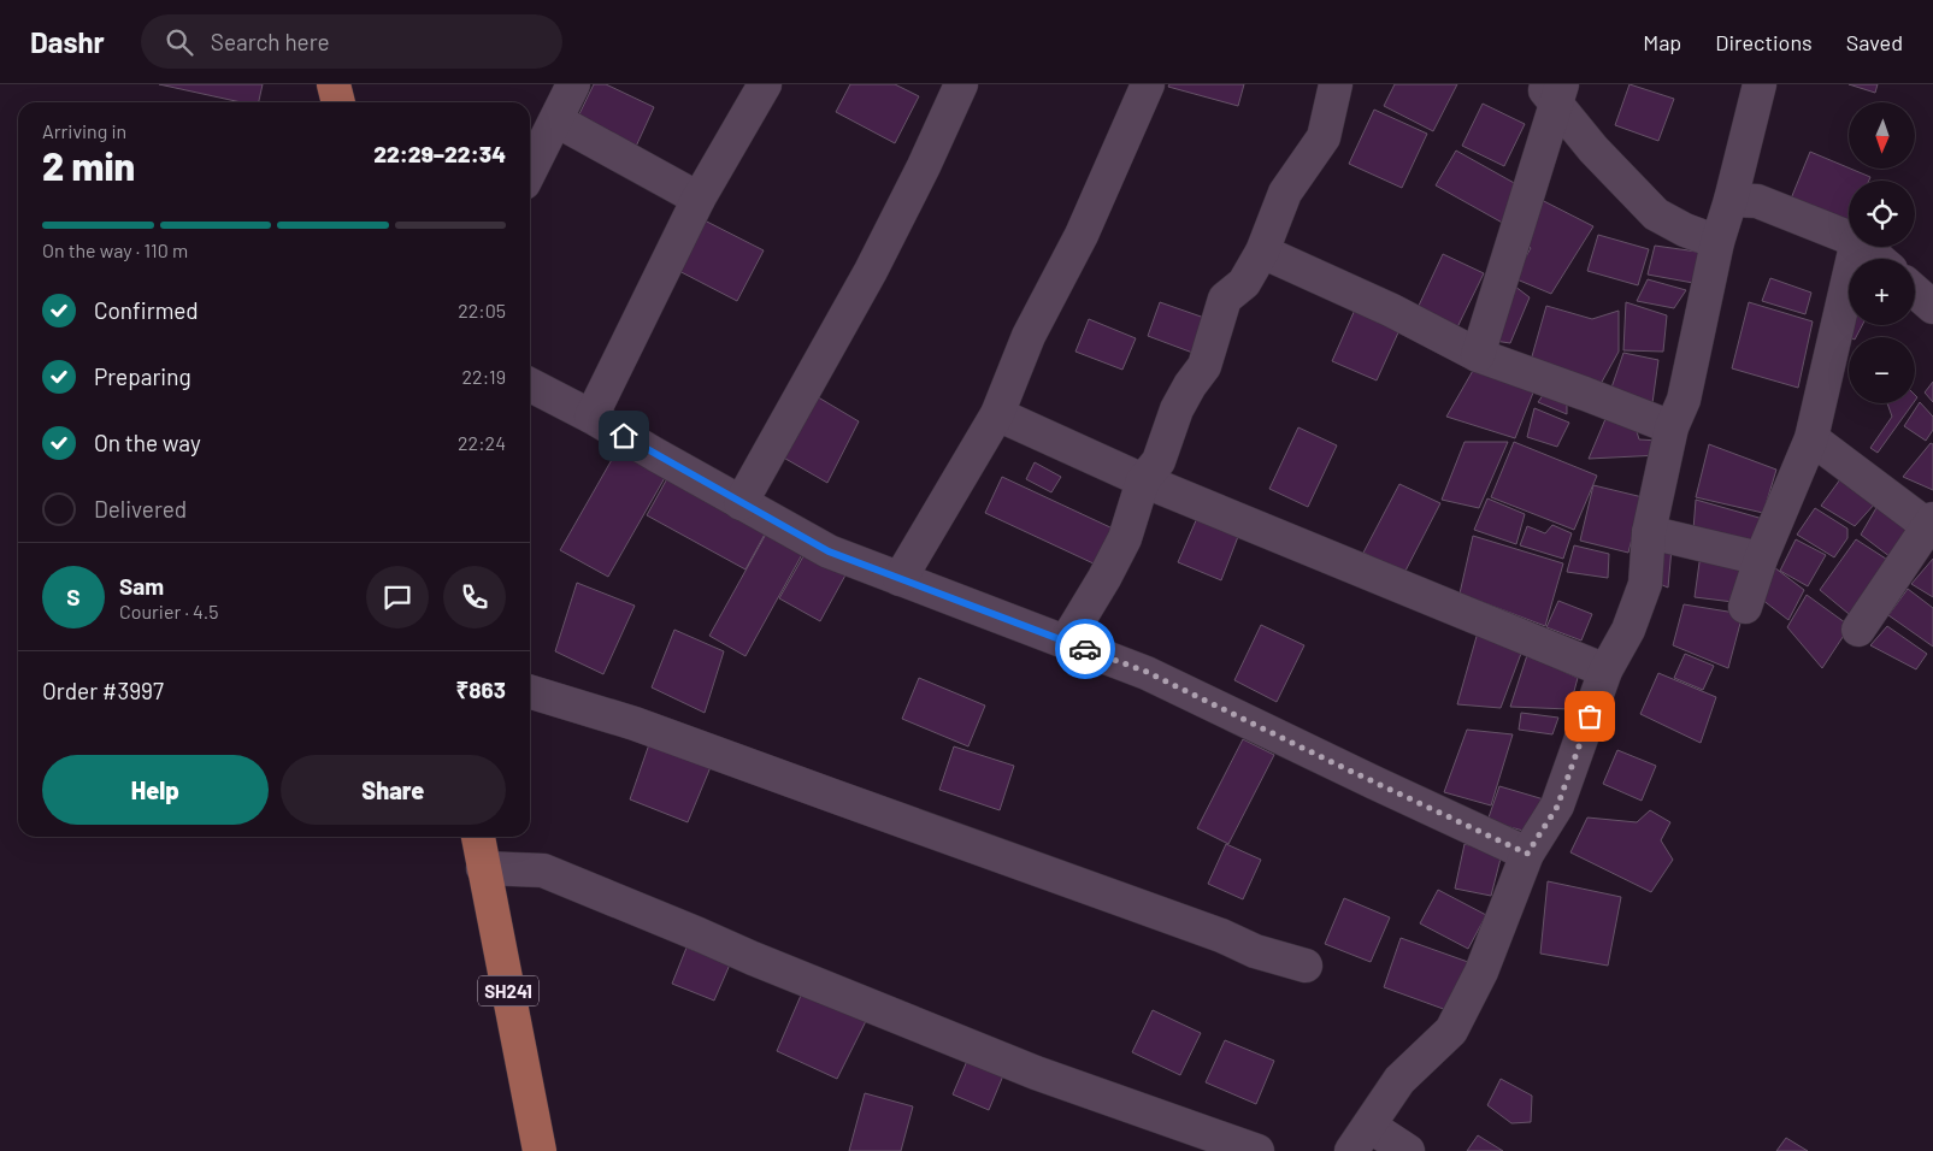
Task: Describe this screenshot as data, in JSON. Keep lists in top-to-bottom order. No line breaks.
{"streets":{"main road":["SH241"]},"north":"bottom","page":{"header":"Dashr","search":"Search here","nav":["Map","Directions","Saved"],"map_buttons":["+","−"],"heading":["2 min","Arriving in","22:29–22:34"],"panel":["Sam","Courier · 4.5","Order #3997","₹863"],"bar":"On the way · 110 m","list":[["Confirmed","22:05"],["Preparing","22:19"],["On the way","22:24"],"Delivered"],"round":"S","buttons":["Help","Share"]}}
